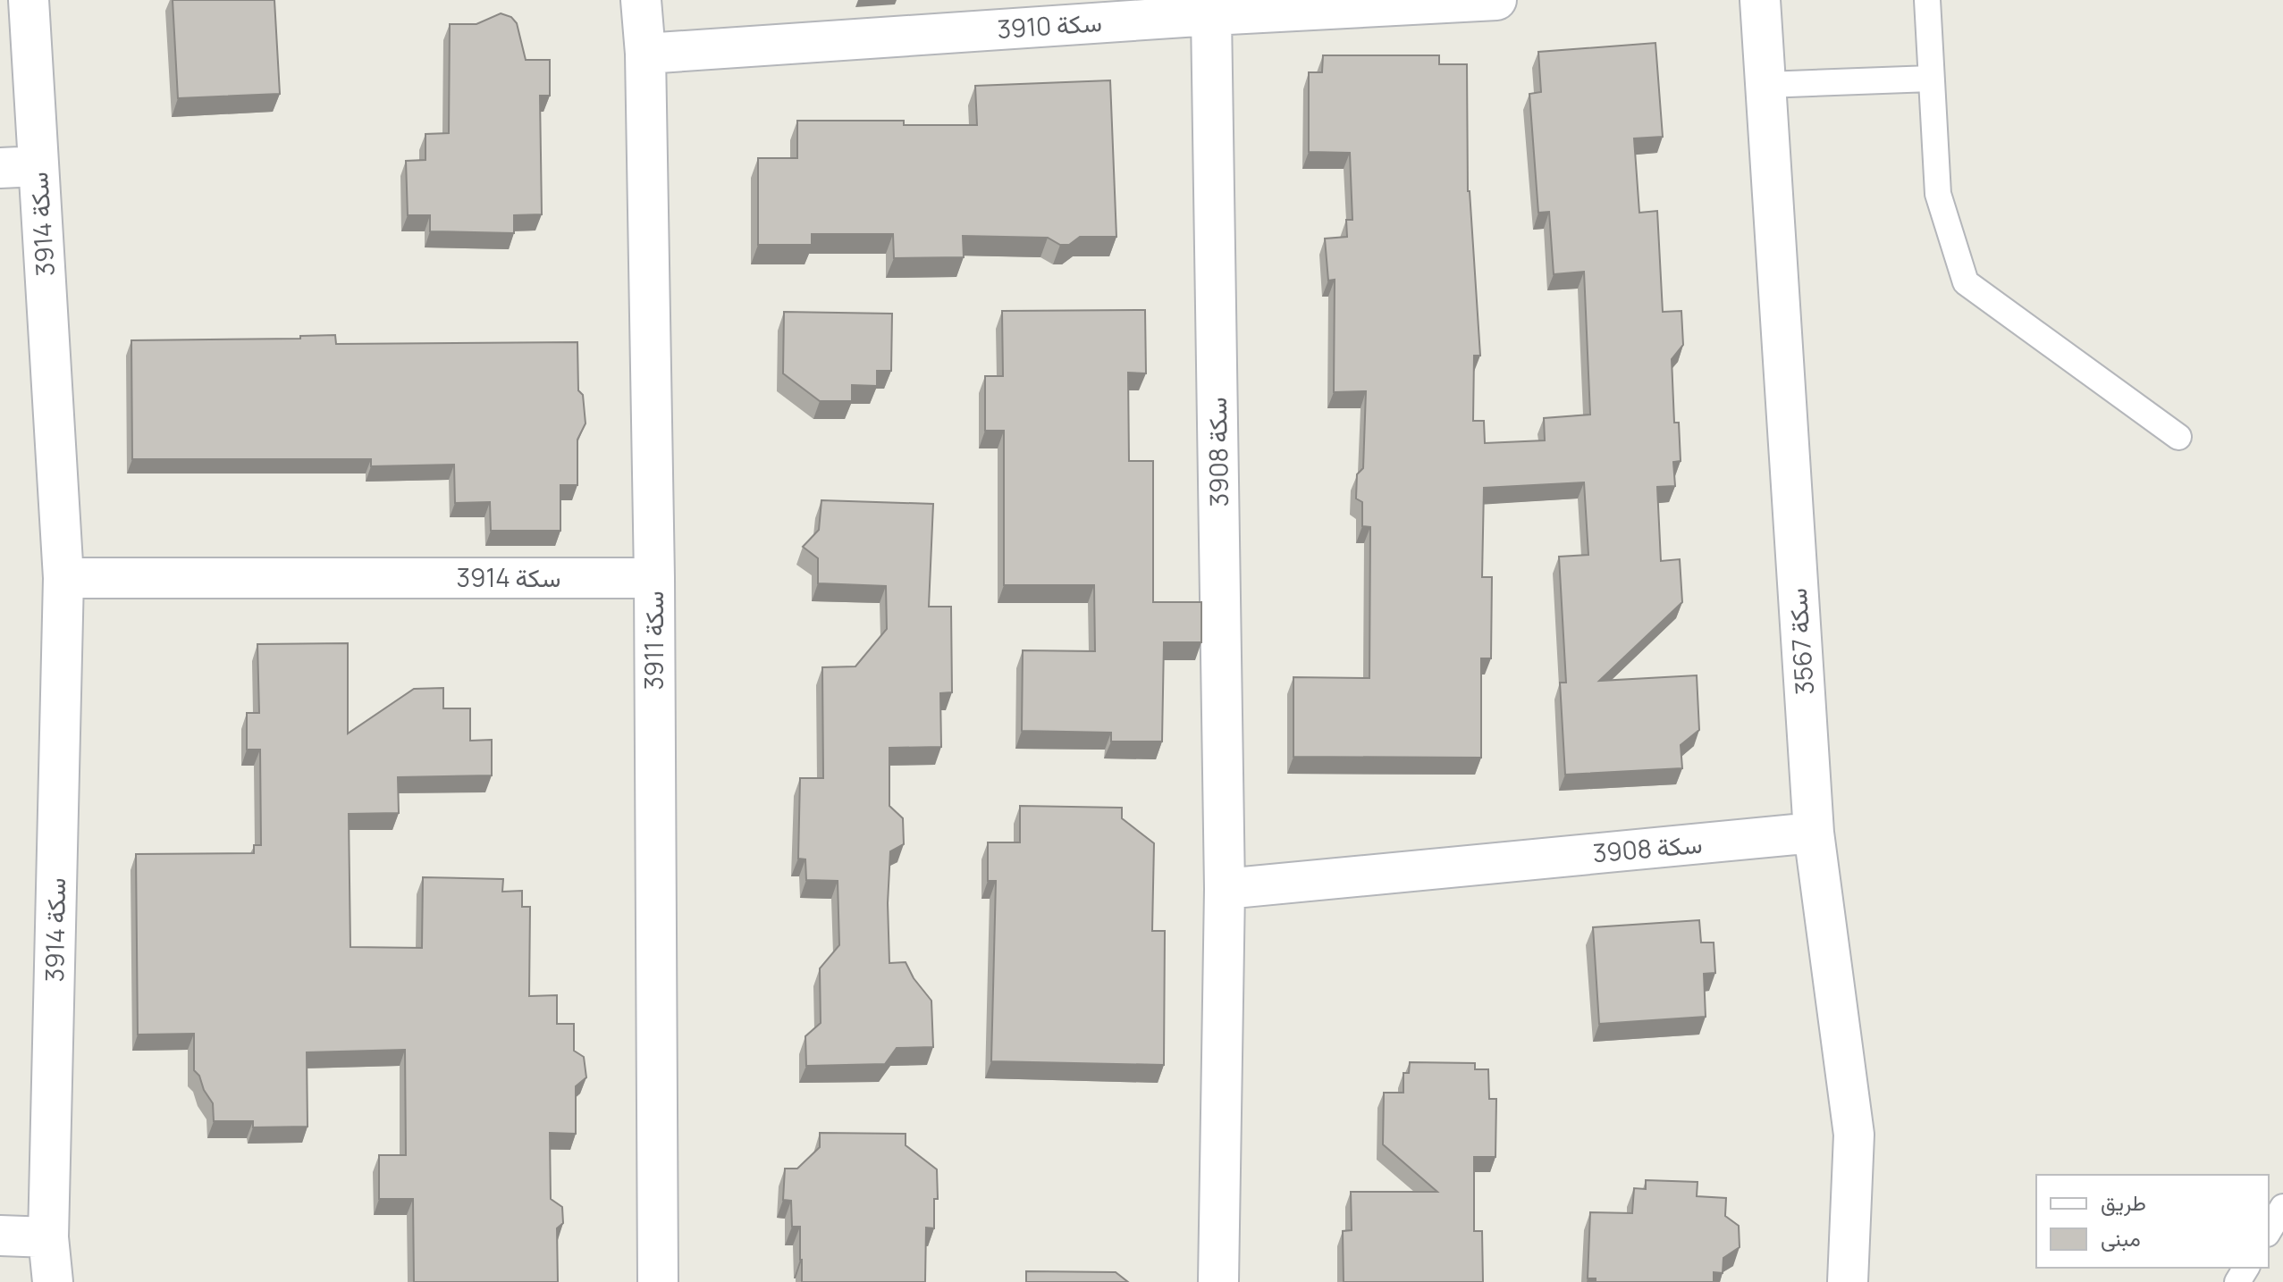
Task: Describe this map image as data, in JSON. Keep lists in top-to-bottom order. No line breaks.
{"streets":{"street":["سكة 3910","سكة 3914","سكة 3908","سكة 3911","سكة 3567"]},"crossings":[["سكة 3910","سكة 3908"],["سكة 3910","سكة 3911"],["سكة 3914","سكة 3911"],["سكة 3908","سكة 3567"]],"legend":["طريق","مبنى"]}
